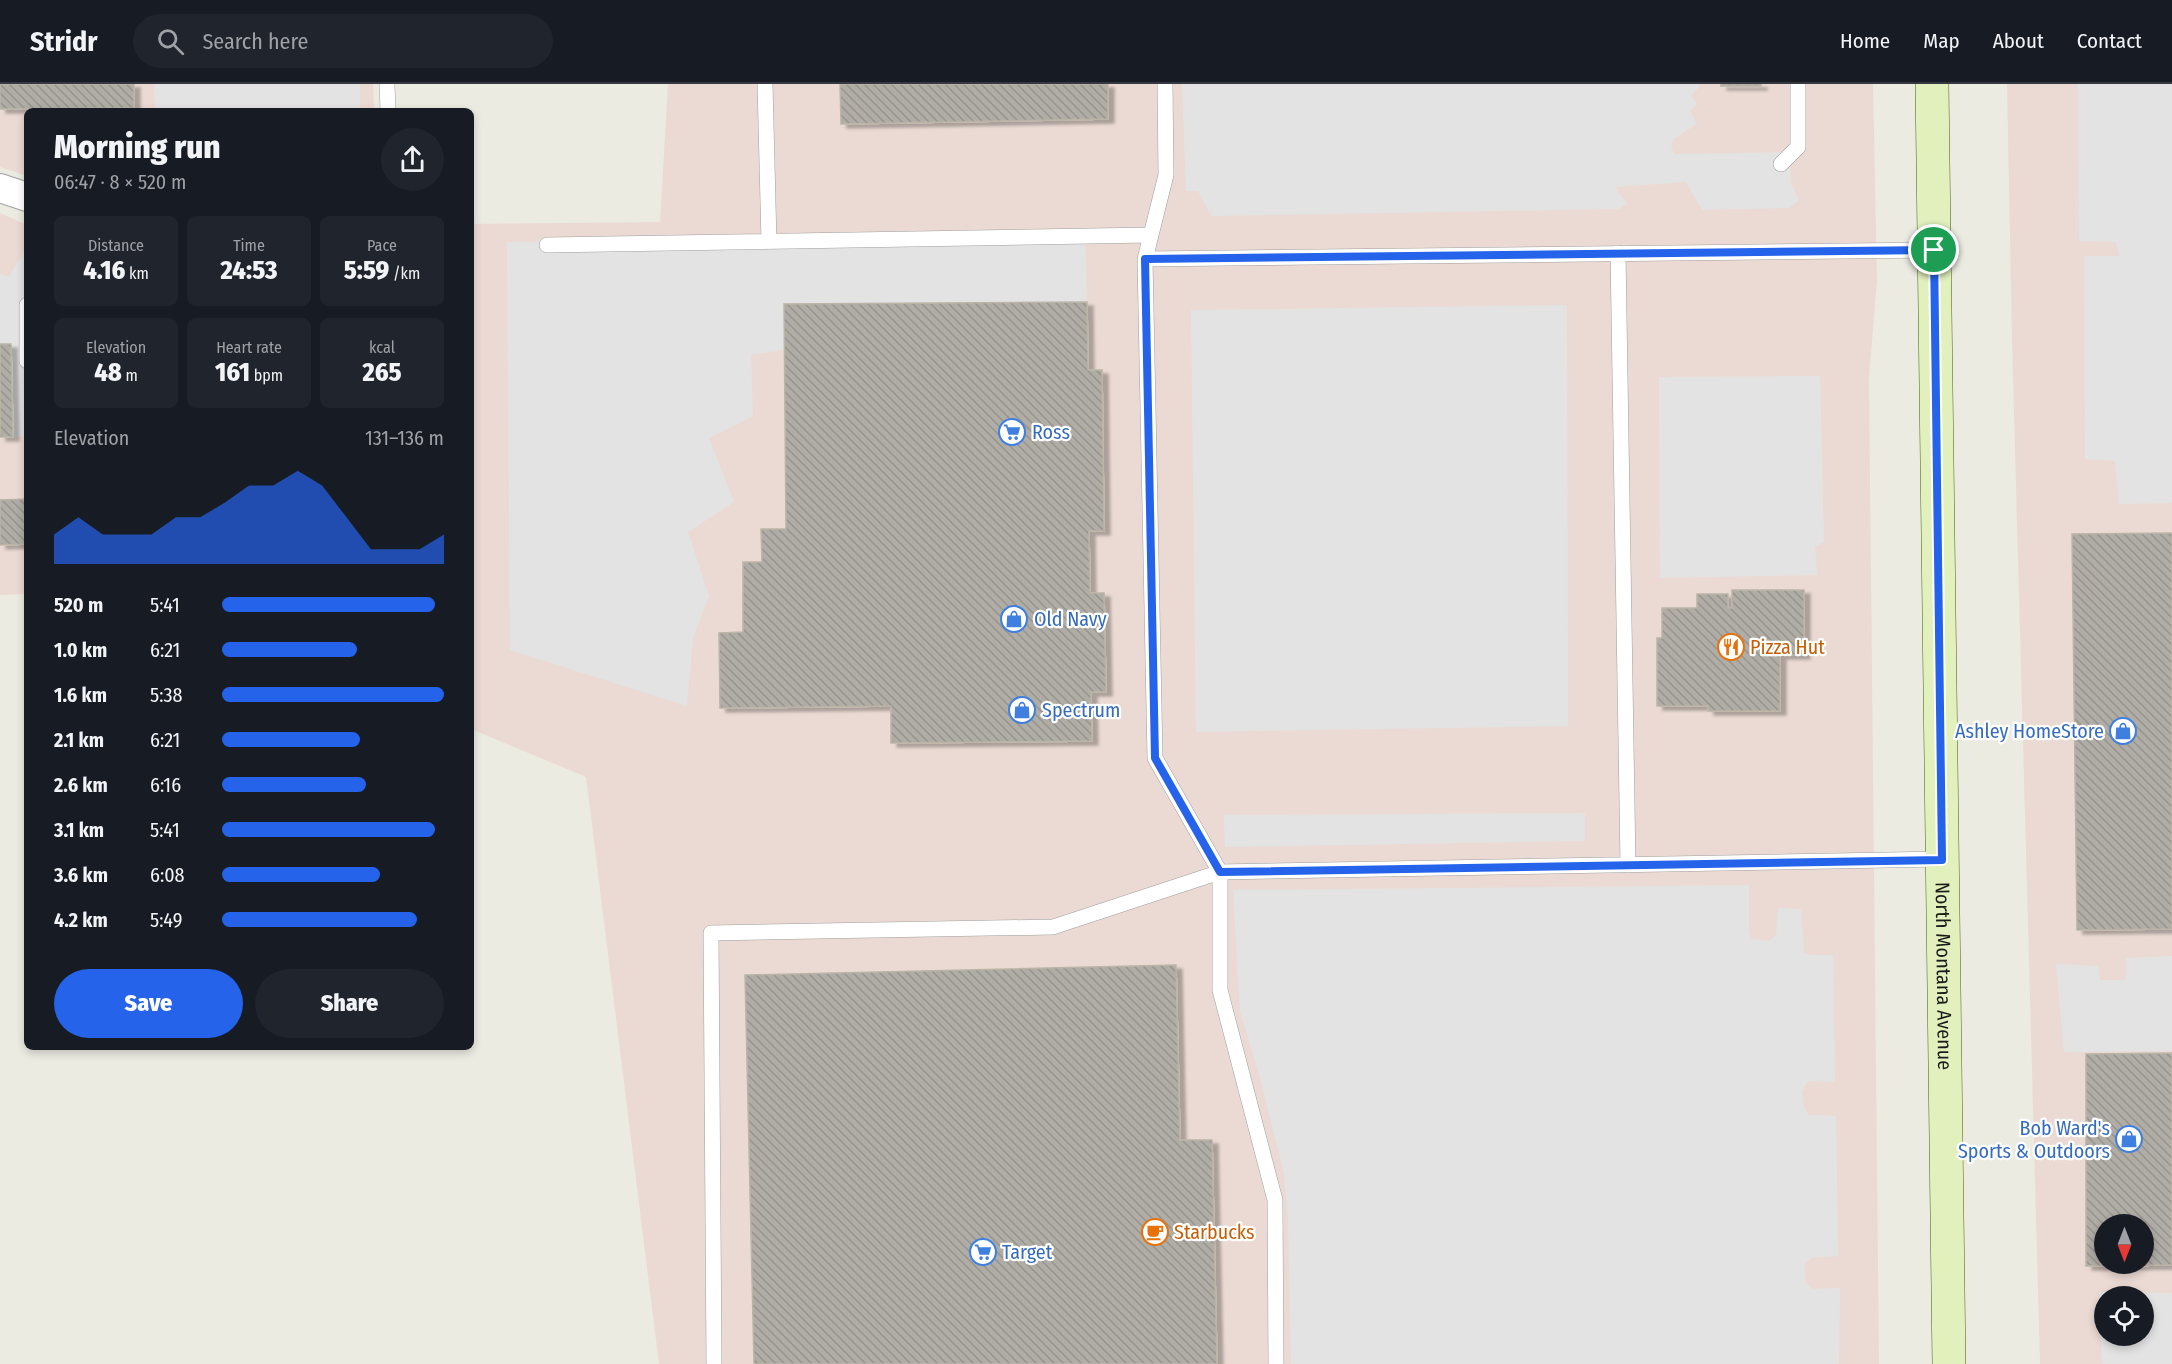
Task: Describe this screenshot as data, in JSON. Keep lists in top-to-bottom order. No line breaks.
{"streets":{"main road":["North Montana Avenue"]},"places":{"supermarket":["Ross","Target"],"shop":["Old Navy","Spectrum","Ashley HomeStore","Bob Ward's Sports & Outdoors"],"restaurant":["Pizza Hut"],"cafe":["Starbucks"]},"north":"bottom","page":{"header":"Stridr","search":"Search here","nav":["Home","Map","About","Contact"],"heading":["Morning run","06:47 · 8 × 520 m"],"stats":[["Distance","4.16 km"],["Time","24:53"],["Pace","5:59 /km"],["Elevation","48 m"],["Heart rate","161 bpm"],["kcal","265"]],"chart":["Elevation","131–136 m"],"list":[{"name":"520 m","note":"5:41"},{"name":"1.0 km","note":"6:21"},{"name":"1.6 km","note":"5:38"},{"name":"2.1 km","note":"6:21"},{"name":"2.6 km","note":"6:16"},{"name":"3.1 km","note":"5:41"},{"name":"3.6 km","note":"6:08"},{"name":"4.2 km","note":"5:49"}],"buttons":["Save","Share"]}}
